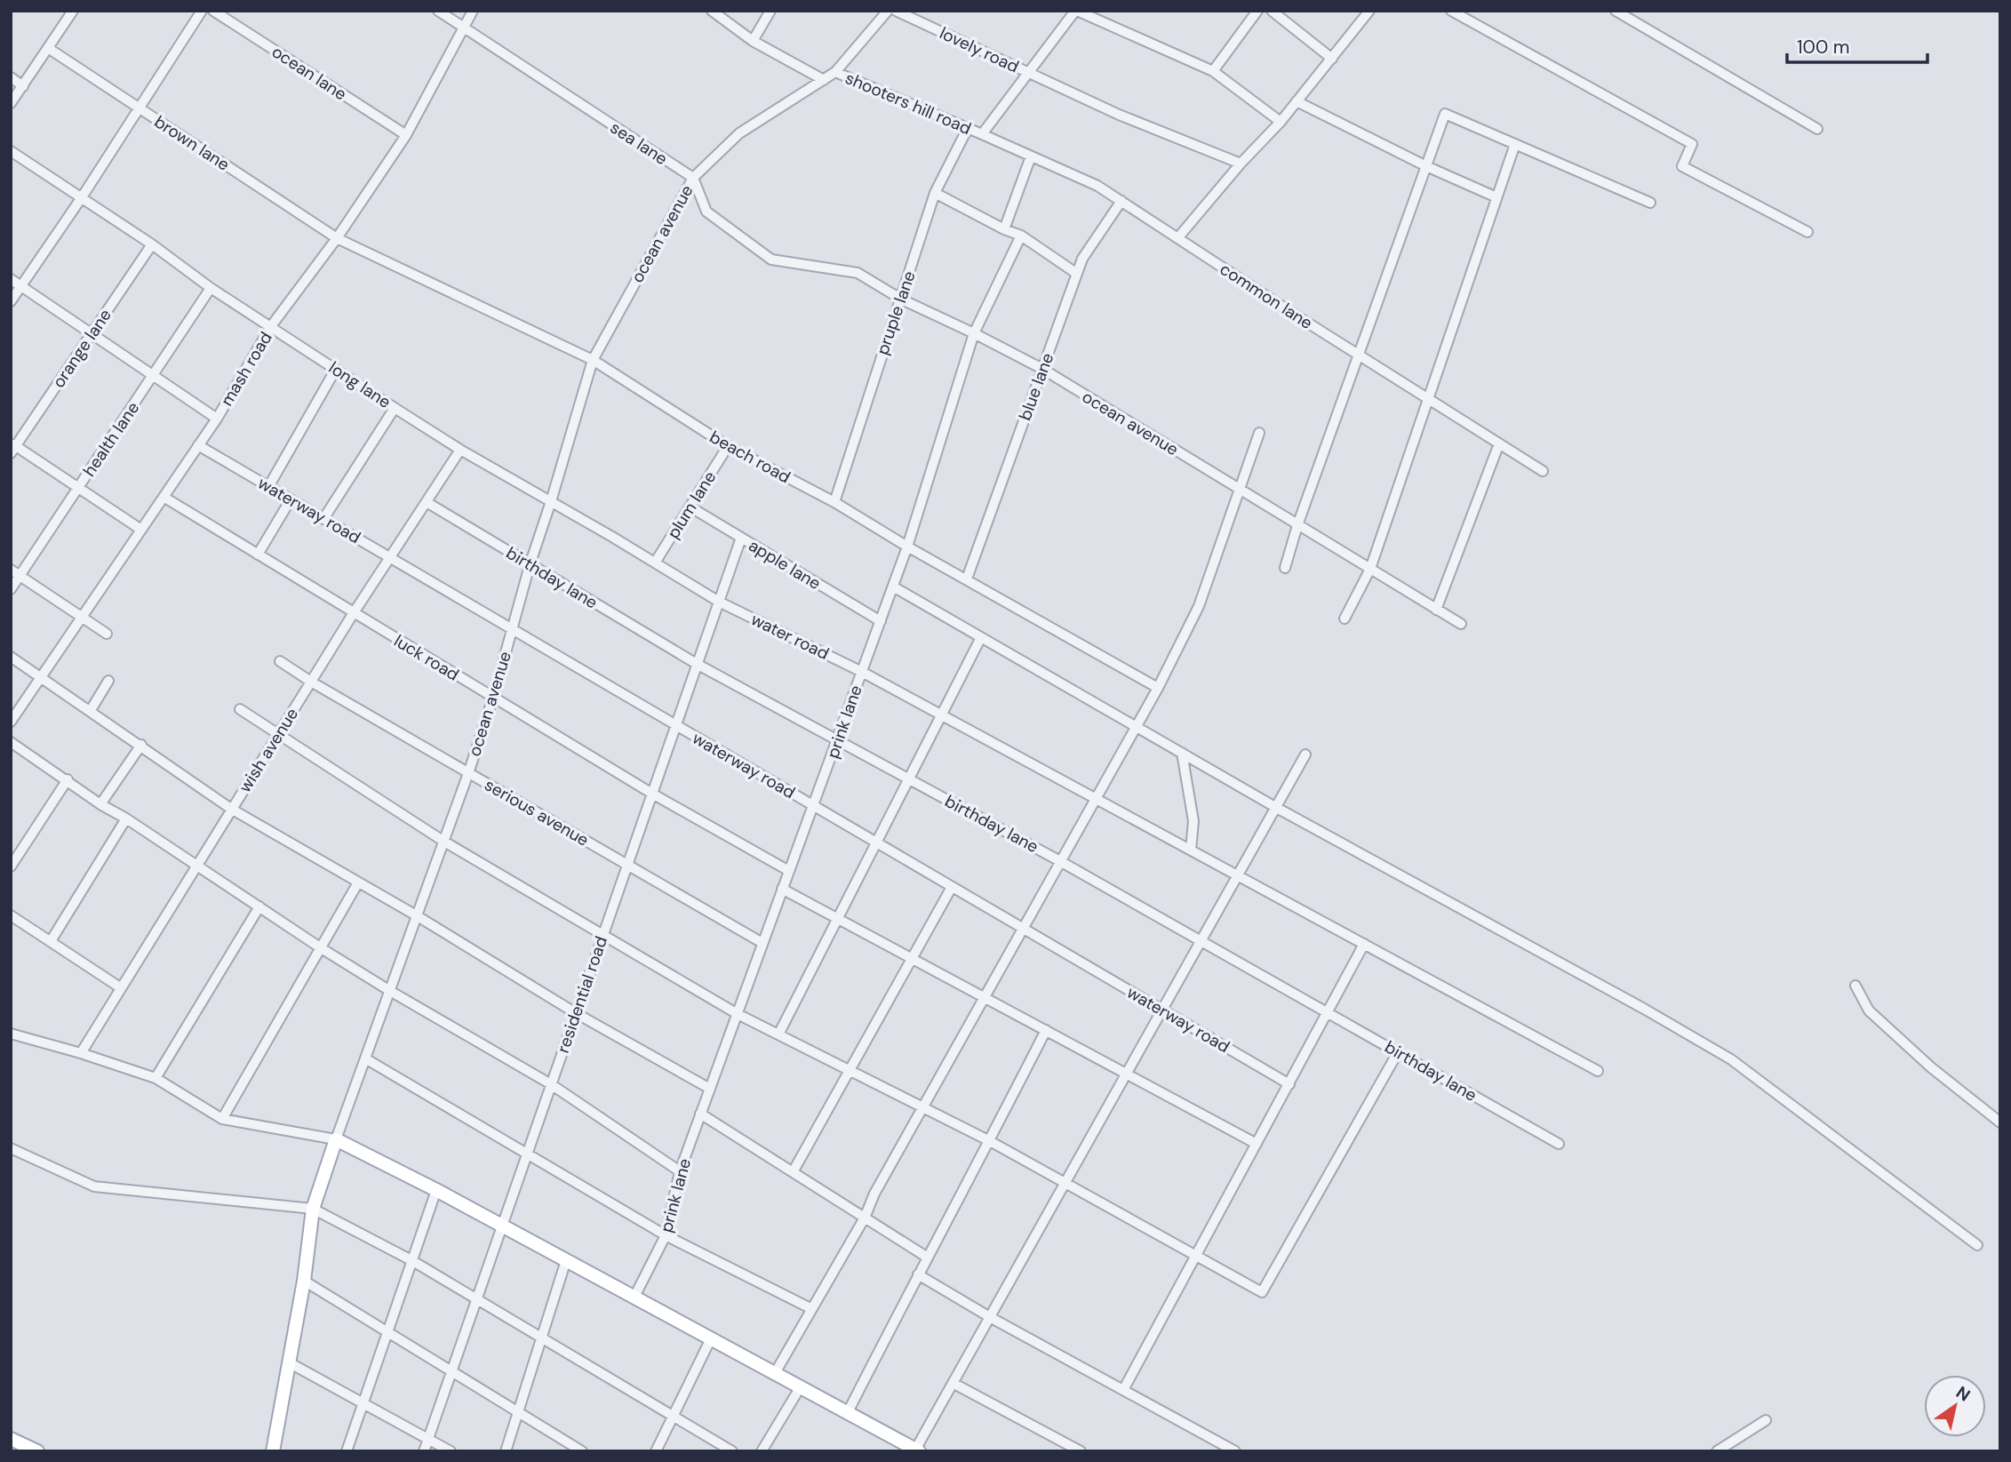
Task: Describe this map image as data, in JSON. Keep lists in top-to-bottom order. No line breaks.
{"streets":{"street":["lovely road","ocean lane","shooters hill road","brown lane","sea lane","ocean avenue","common lane","pruple lane","orange lane","mash road","long lane","blue lane","health lane","beach road","plum lane","waterway road","apple lane","birthday lane","water road","luck road","prink lane","wish avenue","serious avenue","residential road"]},"crossings":[["ocean lane","mash road"],["shooters hill road","common lane"],["shooters hill road","pruple lane"],["brown lane","mash road"],["brown lane","beach road"],["sea lane","ocean avenue"],["sea lane","mash road"],["ocean avenue","pruple lane"],["ocean avenue","long lane"],["ocean avenue","blue lane"],["ocean avenue","beach road"],["ocean avenue","waterway road"],["ocean avenue","birthday lane"],["ocean avenue","luck road"],["ocean avenue","prink lane"],["ocean avenue","serious avenue"],["common lane","blue lane"],["pruple lane","beach road"],["orange lane","long lane"],["mash road","long lane"],["mash road","beach road"],["mash road","waterway road"],["mash road","luck road"],["long lane","health lane"],["long lane","plum lane"],["long lane","water road"],["long lane","wish avenue"],["long lane","residential road"],["blue lane","beach road"],["beach road","plum lane"],["beach road","prink lane"],["plum lane","apple lane"],["waterway road","prink lane"],["waterway road","wish avenue"],["waterway road","residential road"],["apple lane","prink lane"],["apple lane","residential road"],["birthday lane","prink lane"],["birthday lane","wish avenue"],["birthday lane","residential road"],["water road","prink lane"],["water road","residential road"],["luck road","prink lane"],["luck road","wish avenue"],["luck road","residential road"],["prink lane","serious avenue"],["wish avenue","serious avenue"],["serious avenue","residential road"]],"scale_bar":"100 m","north":"top right"}
